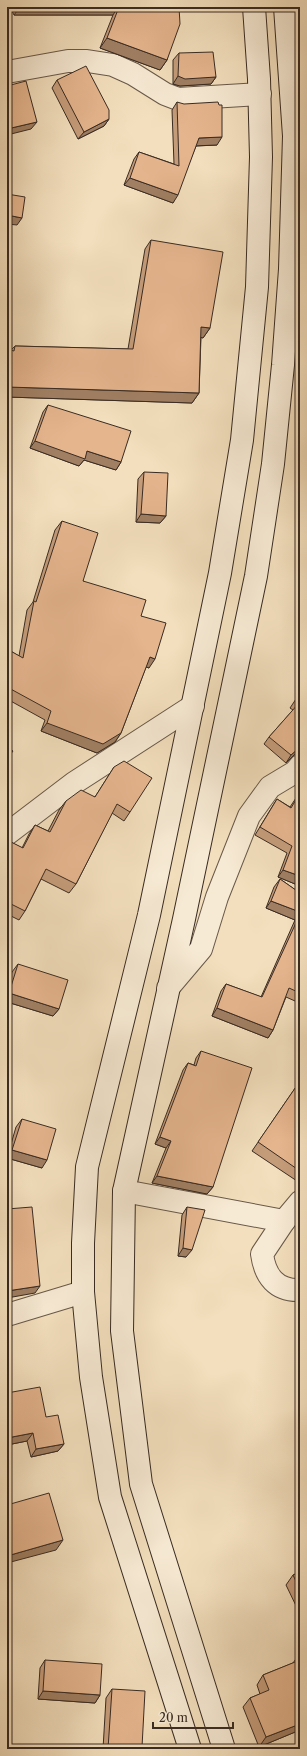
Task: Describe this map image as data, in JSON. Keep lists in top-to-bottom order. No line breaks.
{"scale_bar":"20 m"}
